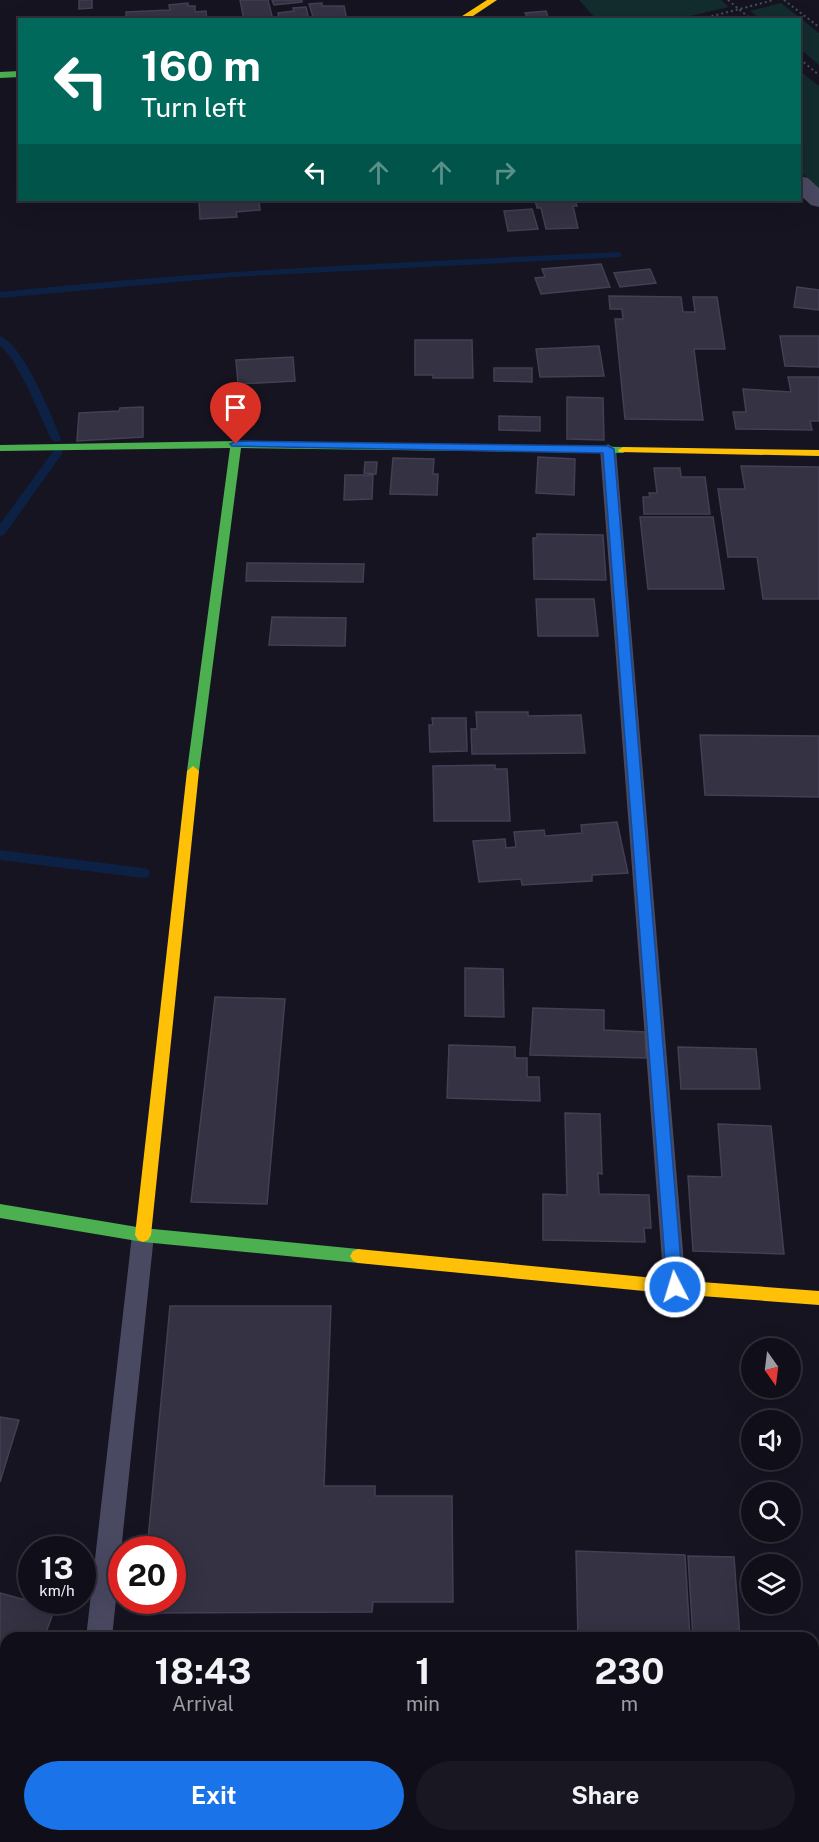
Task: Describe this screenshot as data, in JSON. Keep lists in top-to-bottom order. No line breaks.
{"north":"bottom","page":{"turn":["160 m","Turn left"],"speed":"13 km/h","limit":"20","eta":["18:43","Arrival","1","min","230","m"],"buttons":["Exit","Share"]}}
